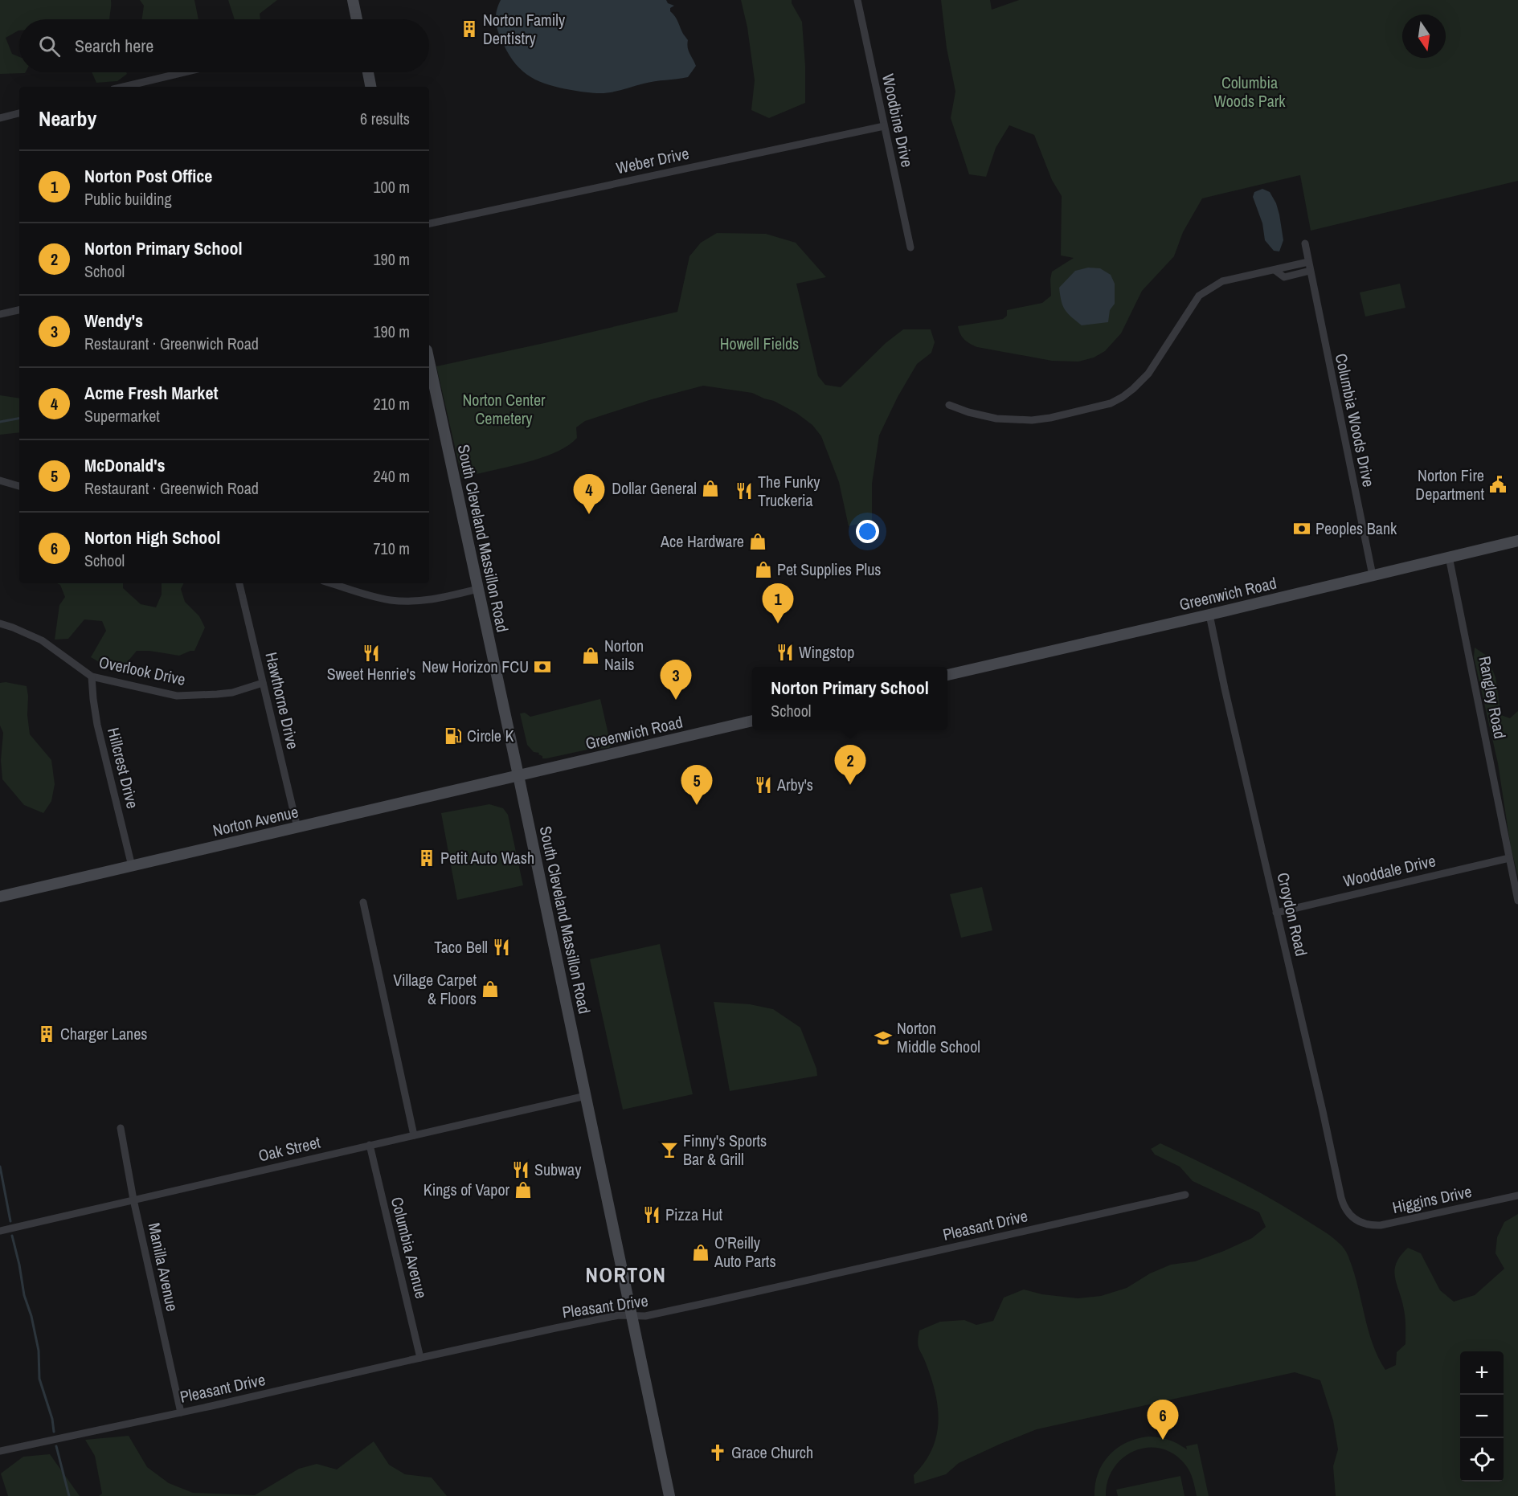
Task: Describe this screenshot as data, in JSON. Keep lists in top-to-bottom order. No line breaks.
{"streets":{"main road":["South Cleveland Massillon Road","Greenwich Road","Norton Avenue"],"street":["Woodbine Drive","Weber Drive","Columbia Woods Drive","Overlook Drive","Rangley Road","Hawthorne Drive","Hillcrest Drive","Wooddale Drive","Croydon Road","Oak Street","Higgins Drive","Pleasant Drive","Columbia Avenue","Manilla Avenue"]},"crossings":[["Woodbine Drive","Weber Drive"],["Columbia Woods Drive","Greenwich Road"],["South Cleveland Massillon Road","Greenwich Road"],["South Cleveland Massillon Road","Norton Avenue"],["South Cleveland Massillon Road","Oak Street"],["South Cleveland Massillon Road","Pleasant Drive"],["Greenwich Road","Rangley Road"],["Greenwich Road","Norton Avenue"],["Greenwich Road","Croydon Road"],["Overlook Drive","Hawthorne Drive"],["Overlook Drive","Hillcrest Drive"],["Rangley Road","Wooddale Drive"],["Hawthorne Drive","Norton Avenue"],["Hillcrest Drive","Norton Avenue"],["Wooddale Drive","Croydon Road"],["Croydon Road","Higgins Drive"],["Oak Street","Columbia Avenue"],["Oak Street","Manilla Avenue"],["Pleasant Drive","Columbia Avenue"],["Pleasant Drive","Manilla Avenue"]],"districts":["NORTON"],"parks":["Columbia Woods Park","Howell Fields","Norton Center Cemetery"],"places":{"building":["Norton Family Dentistry","Petit Auto Wash","Charger Lanes"],"public building":["Norton Fire Department"],"shop":["Dollar General","Ace Hardware","Pet Supplies Plus","Norton Nails","Village Carpet & Floors","Kings of Vapor","O'Reilly Auto Parts"],"restaurant":["The Funky Truckeria","Wingstop","Sweet Henrie's","Arby's","Taco Bell","Subway","Pizza Hut"],"bank":["Peoples Bank","New Horizon FCU"],"fuel station":["Circle K"],"school or university":["Norton Middle School"],"bar":["Finny's Sports Bar & Grill"],"church":["Grace Church"]},"north":"bottom","page":{"search":"Search here","heading":["Nearby","6 results"],"list":[{"mark":"1","name":"Norton Post Office","note":"Public building","value":"100 m"},{"mark":"2","name":"Norton Primary School","note":"School","value":"190 m"},{"mark":"3","name":"Wendy's","note":"Restaurant · Greenwich Road","value":"190 m"},{"mark":"4","name":"Acme Fresh Market","note":"Supermarket","value":"210 m"},{"mark":"5","name":"McDonald's","note":"Restaurant · Greenwich Road","value":"240 m"},{"mark":"6","name":"Norton High School","note":"School","value":"710 m"}],"pins":["4","1","3","2","5","6"],"popup":["Norton Primary School","School"],"map_buttons":["+","−"]}}
